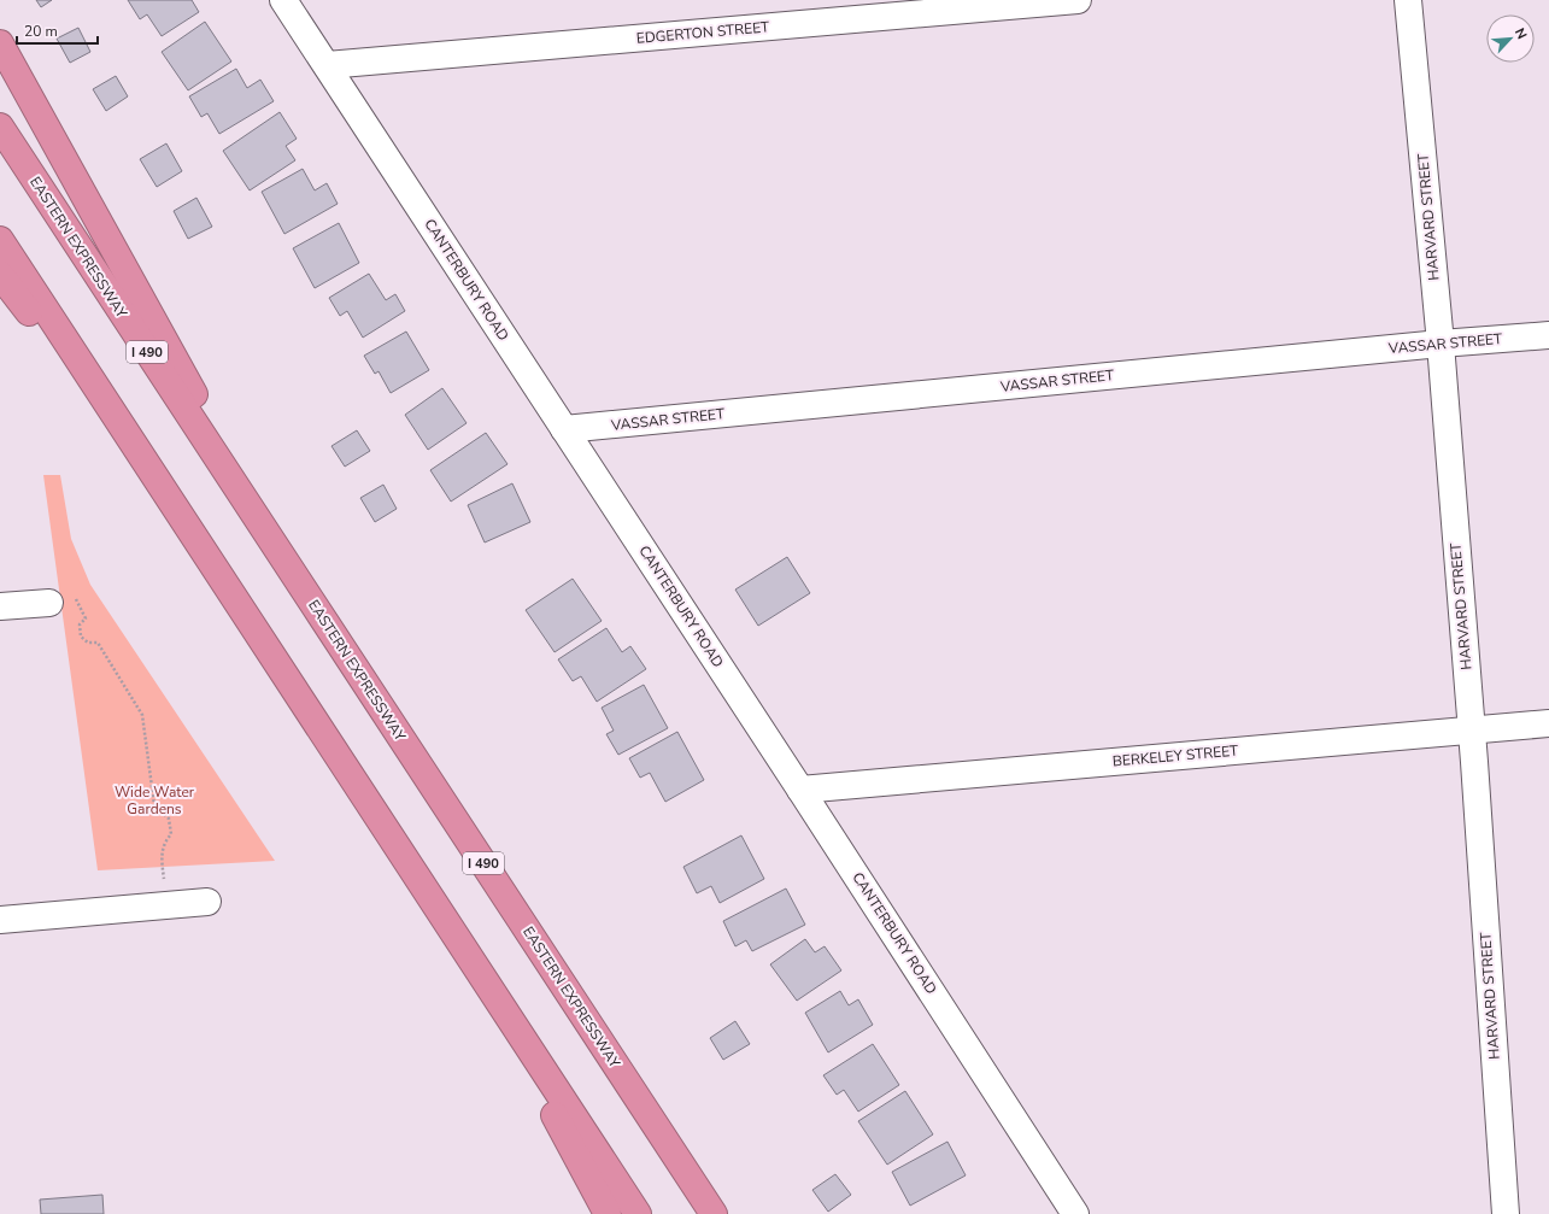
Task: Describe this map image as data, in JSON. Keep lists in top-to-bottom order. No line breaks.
{"streets":{"highway":["EASTERN EXPRESSWAY","I 490"],"street":["EDGERTON STREET","HARVARD STREET","CANTERBURY ROAD","VASSAR STREET","BERKELEY STREET"]},"crossings":[["EDGERTON STREET","CANTERBURY ROAD"],["HARVARD STREET","VASSAR STREET"],["HARVARD STREET","BERKELEY STREET"],["CANTERBURY ROAD","VASSAR STREET"],["CANTERBURY ROAD","BERKELEY STREET"]],"parks":["Wide Water Gardens"],"scale_bar":"20 m","north":"top right"}
